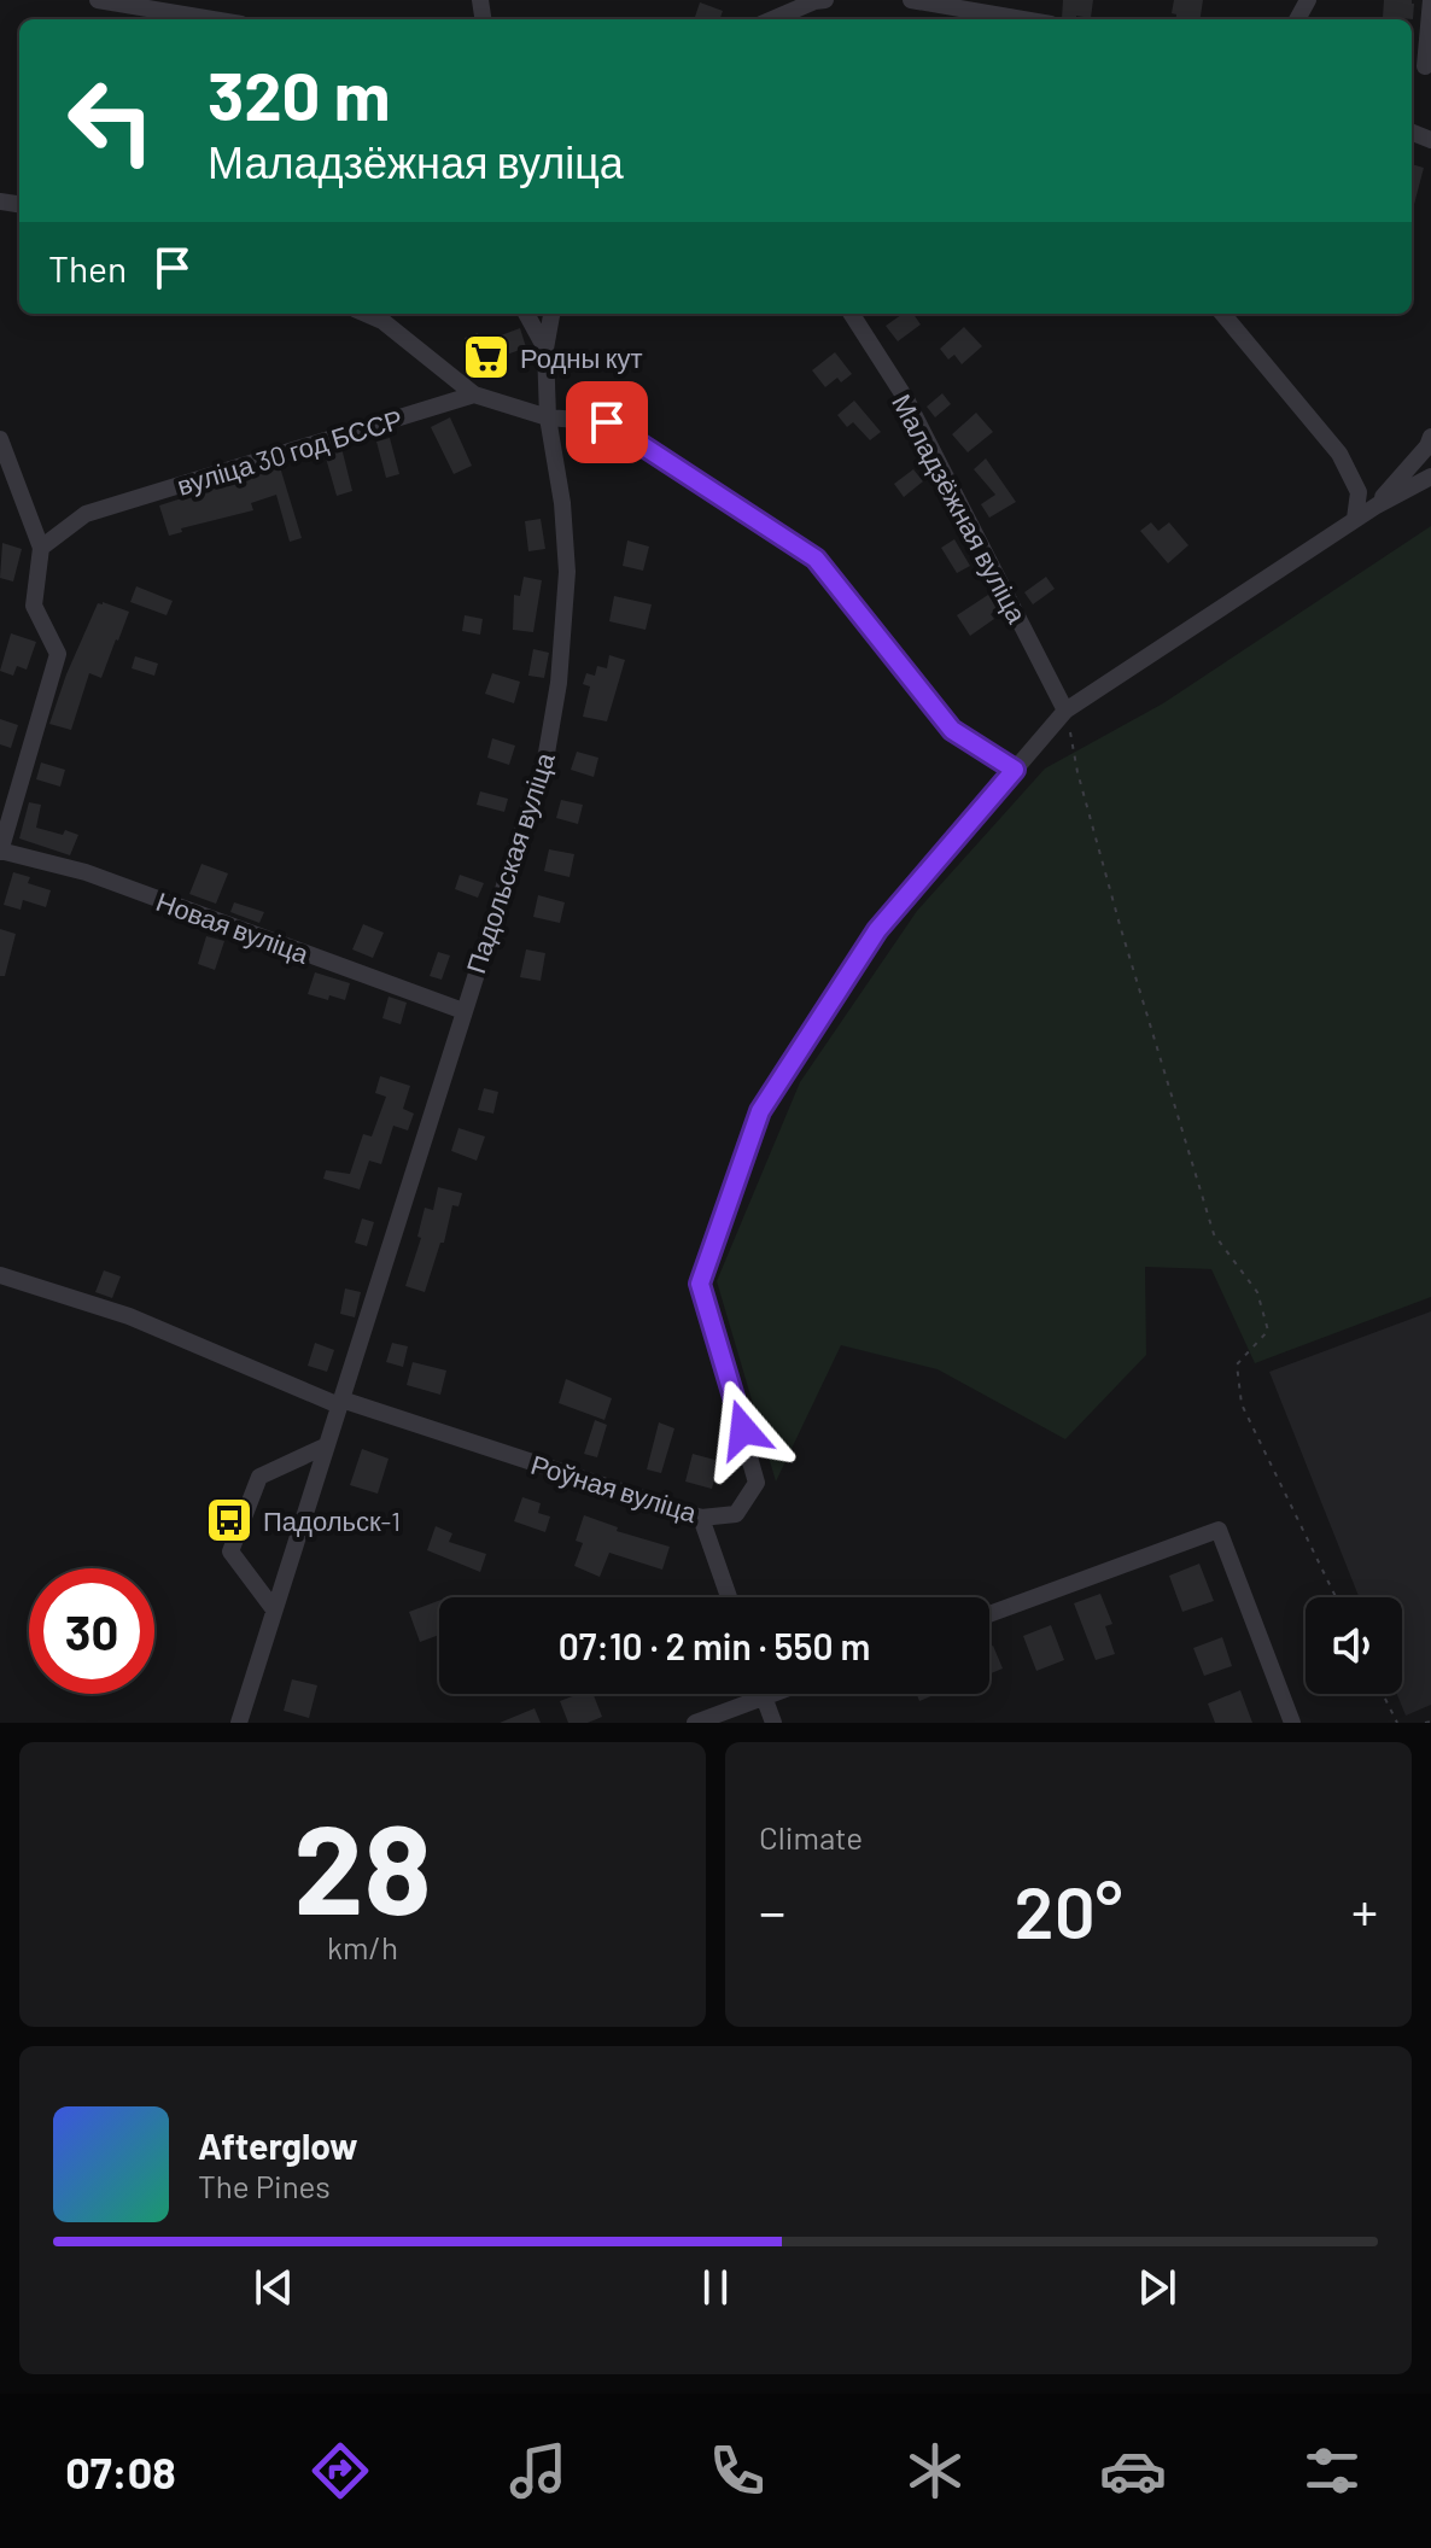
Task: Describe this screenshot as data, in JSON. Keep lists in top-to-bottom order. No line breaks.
{"streets":{"street":["вуліца 30 год БССР","Маладзёжная вуліца","Падольская вуліца","Новая вуліца","Роўная вуліца"]},"crossings":[["Падольская вуліца","Новая вуліца"],["Падольская вуліца","Роўная вуліца"]],"places":{"supermarket":["Родны кут"],"bus stop":["Падольск-1"]},"page":{"turn":["320 m","Маладзёжная вуліца"],"then":"Then","limit":"30","trip":"07:10 · 2 min · 550 m","tile":[["28","km/h"],"Climate"],"heat":["−","20°","+"],"song":["Afterglow","The Pines"],"tabs":"07:08"}}
